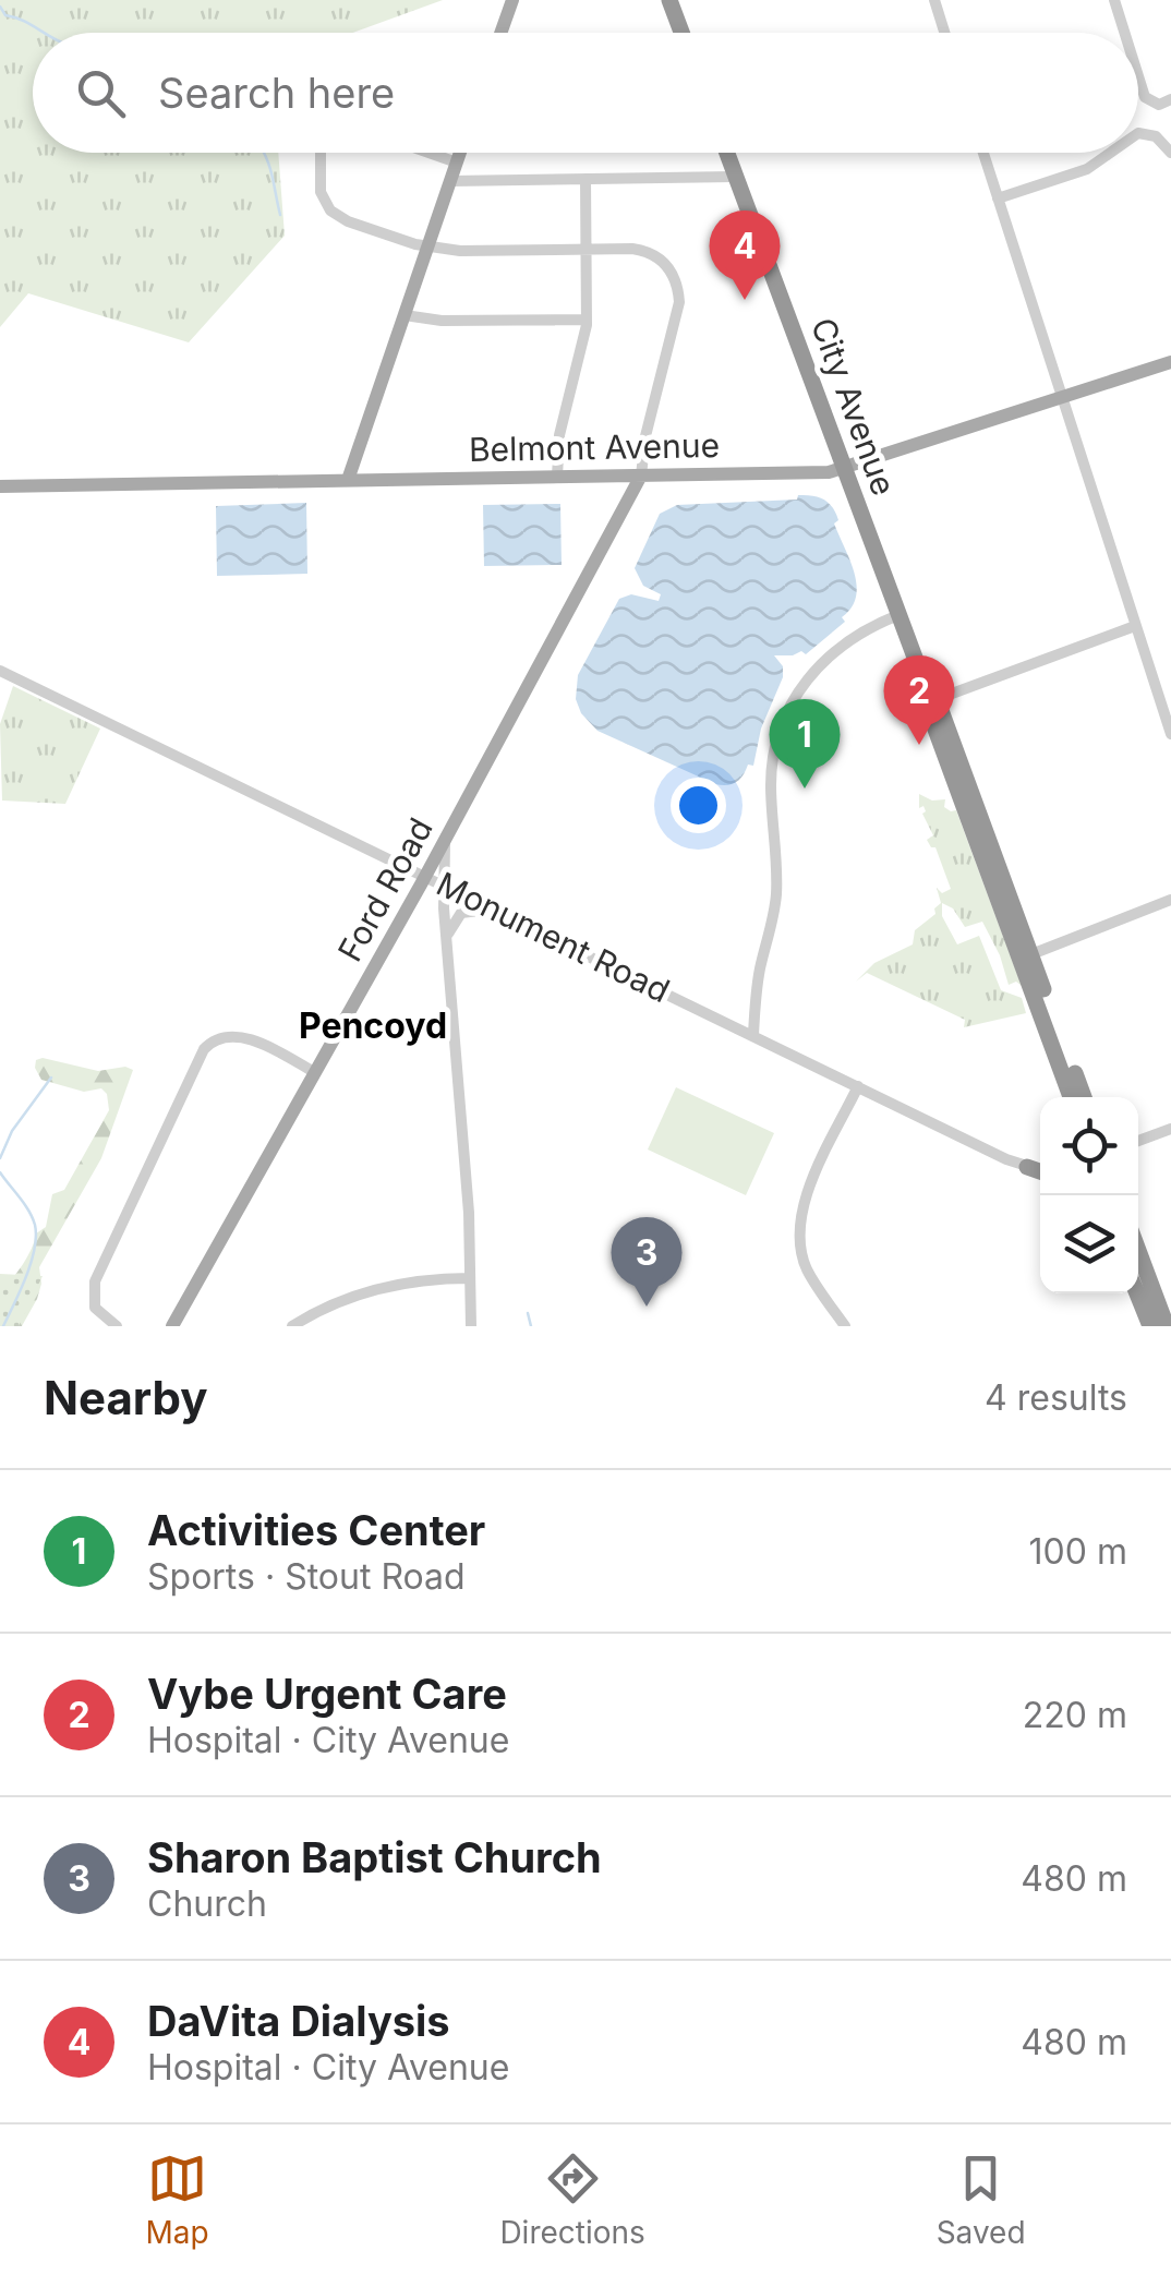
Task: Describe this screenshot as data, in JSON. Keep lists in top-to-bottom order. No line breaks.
{"streets":{"highway":["City Avenue"],"main road":["Belmont Avenue","Ford Road"],"street":["Monument Road"]},"crossings":[["City Avenue","Belmont Avenue"],["Belmont Avenue","Ford Road"],["Ford Road","Monument Road"]],"districts":["Pencoyd"],"page":{"search":"Search here","pins":["4","2","1","3"],"heading":["Nearby","4 results"],"list":[{"mark":"1","name":"Activities Center","note":"Sports · Stout Road","value":"100 m"},{"mark":"2","name":"Vybe Urgent Care","note":"Hospital · City Avenue","value":"220 m"},{"mark":"3","name":"Sharon Baptist Church","note":"Church","value":"480 m"},{"mark":"4","name":"DaVita Dialysis","note":"Hospital · City Avenue","value":"480 m"}],"nav":["Map","Directions","Saved"]}}
